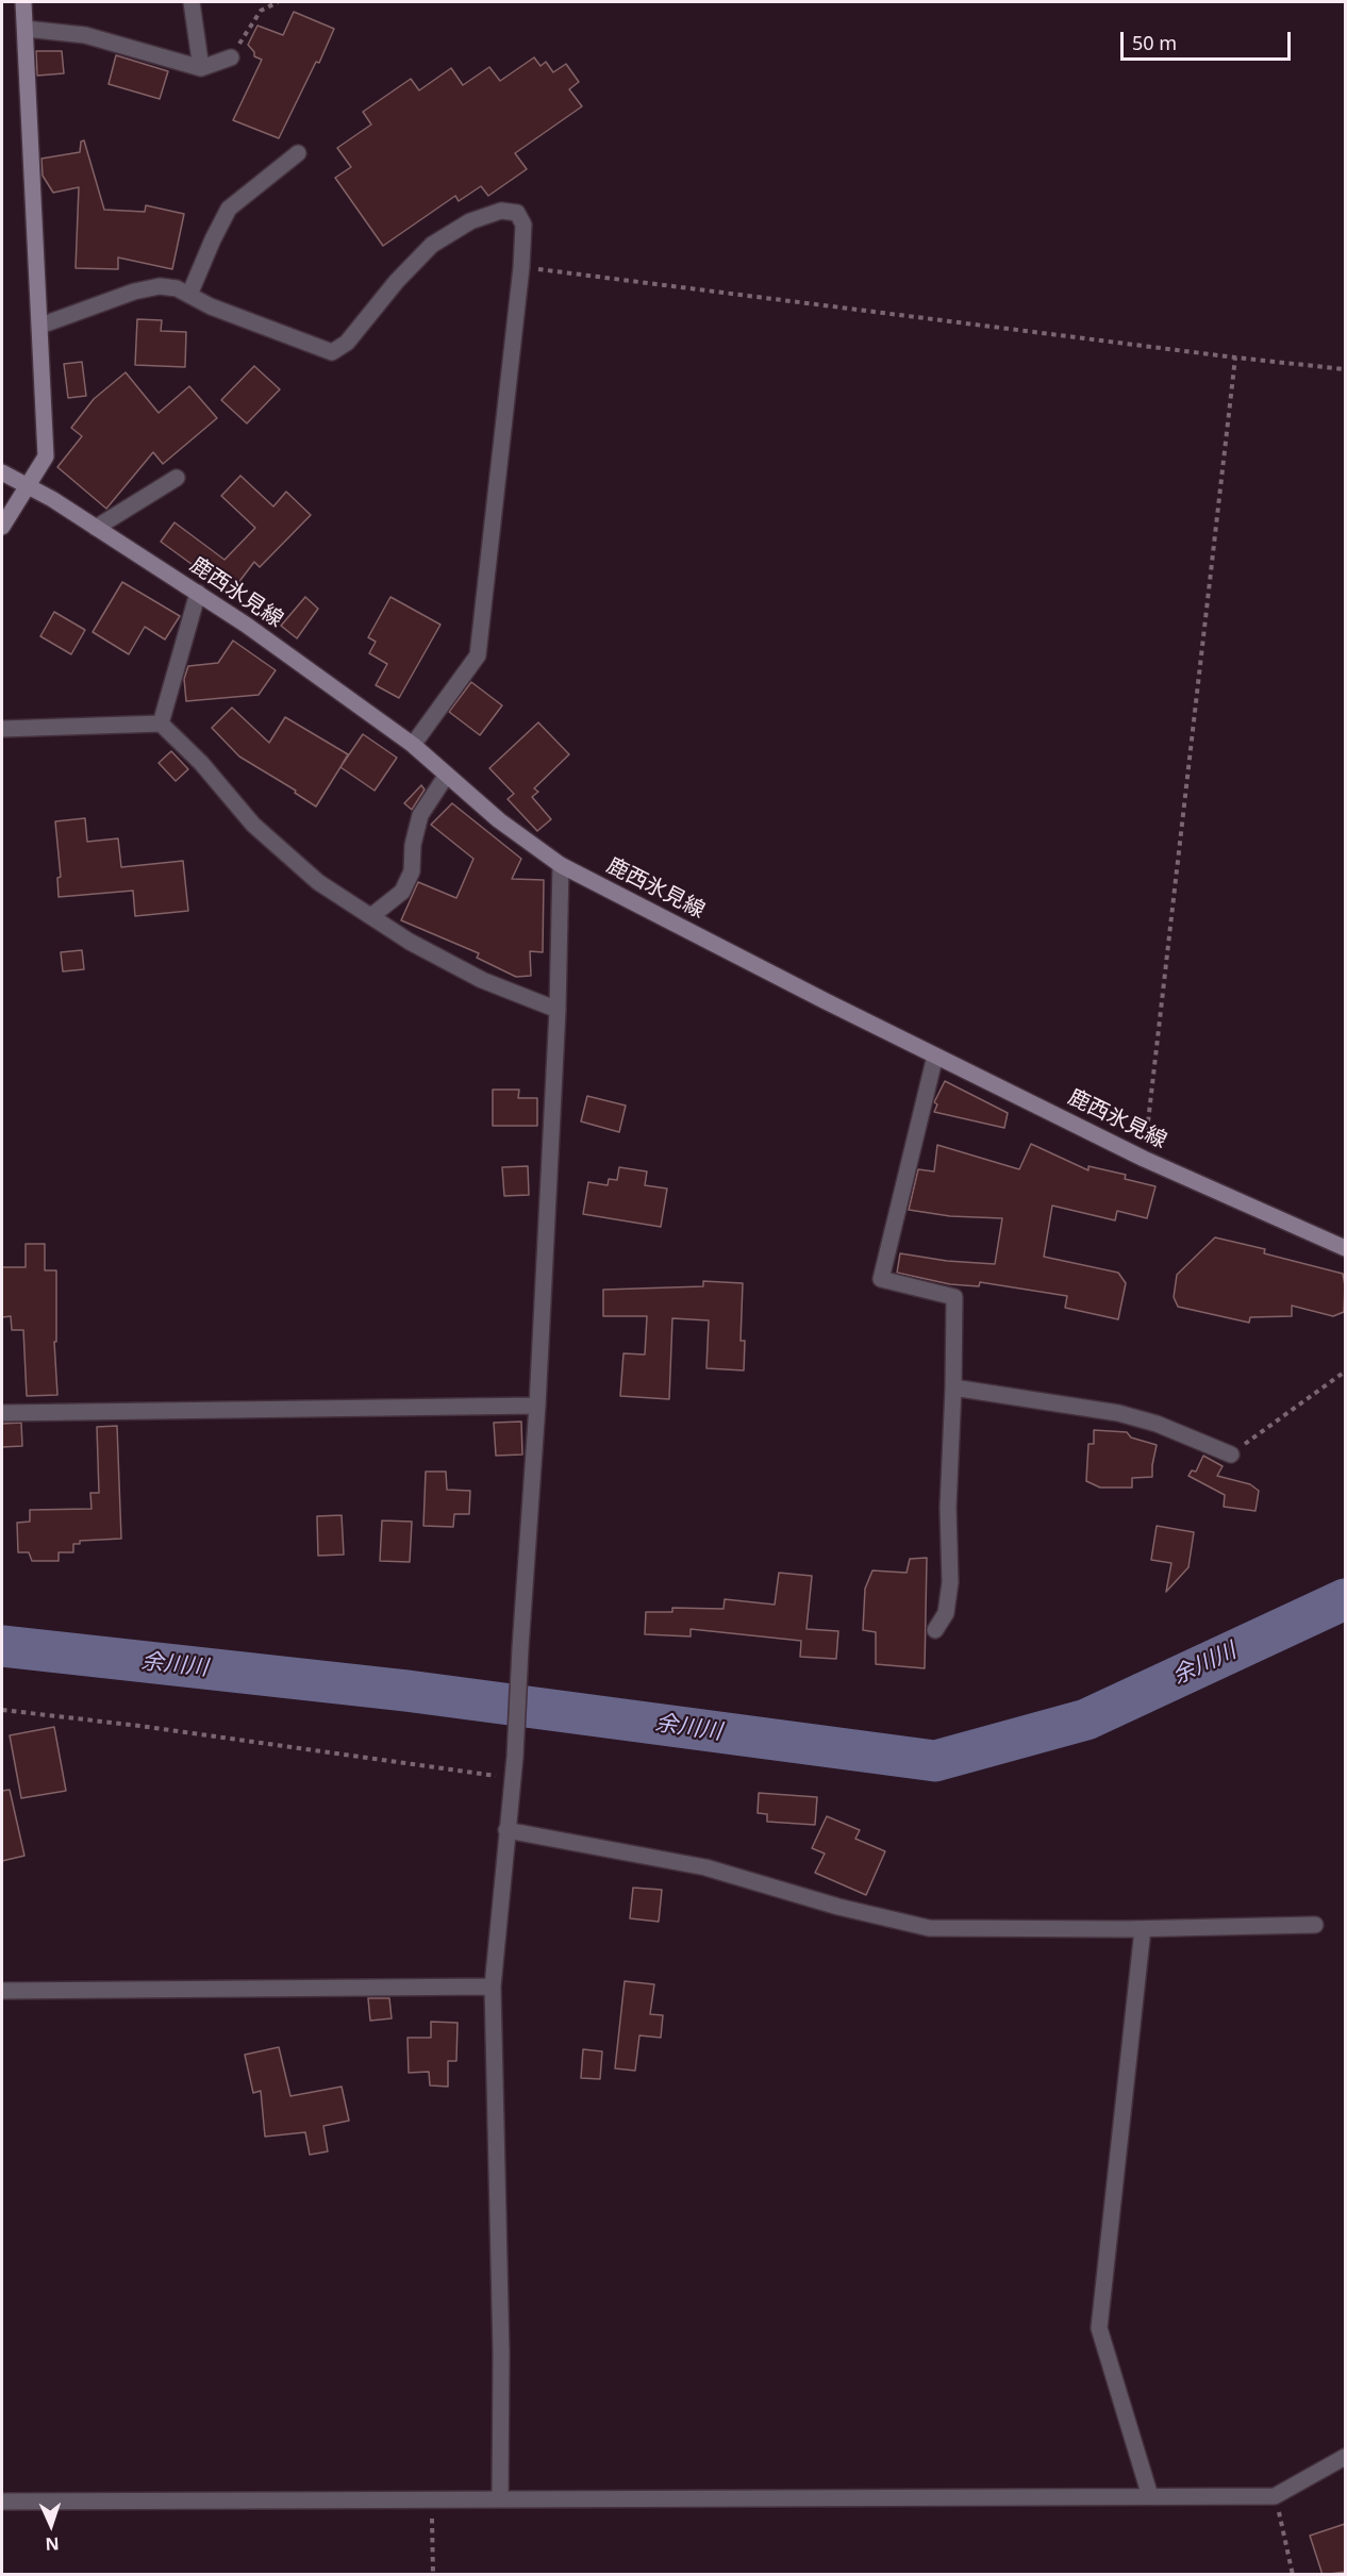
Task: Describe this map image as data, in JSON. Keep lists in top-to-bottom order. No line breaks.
{"streets":{"main road":["鹿西氷見線"]},"water":["余川川"],"scale_bar":"50 m","north":"bottom"}
